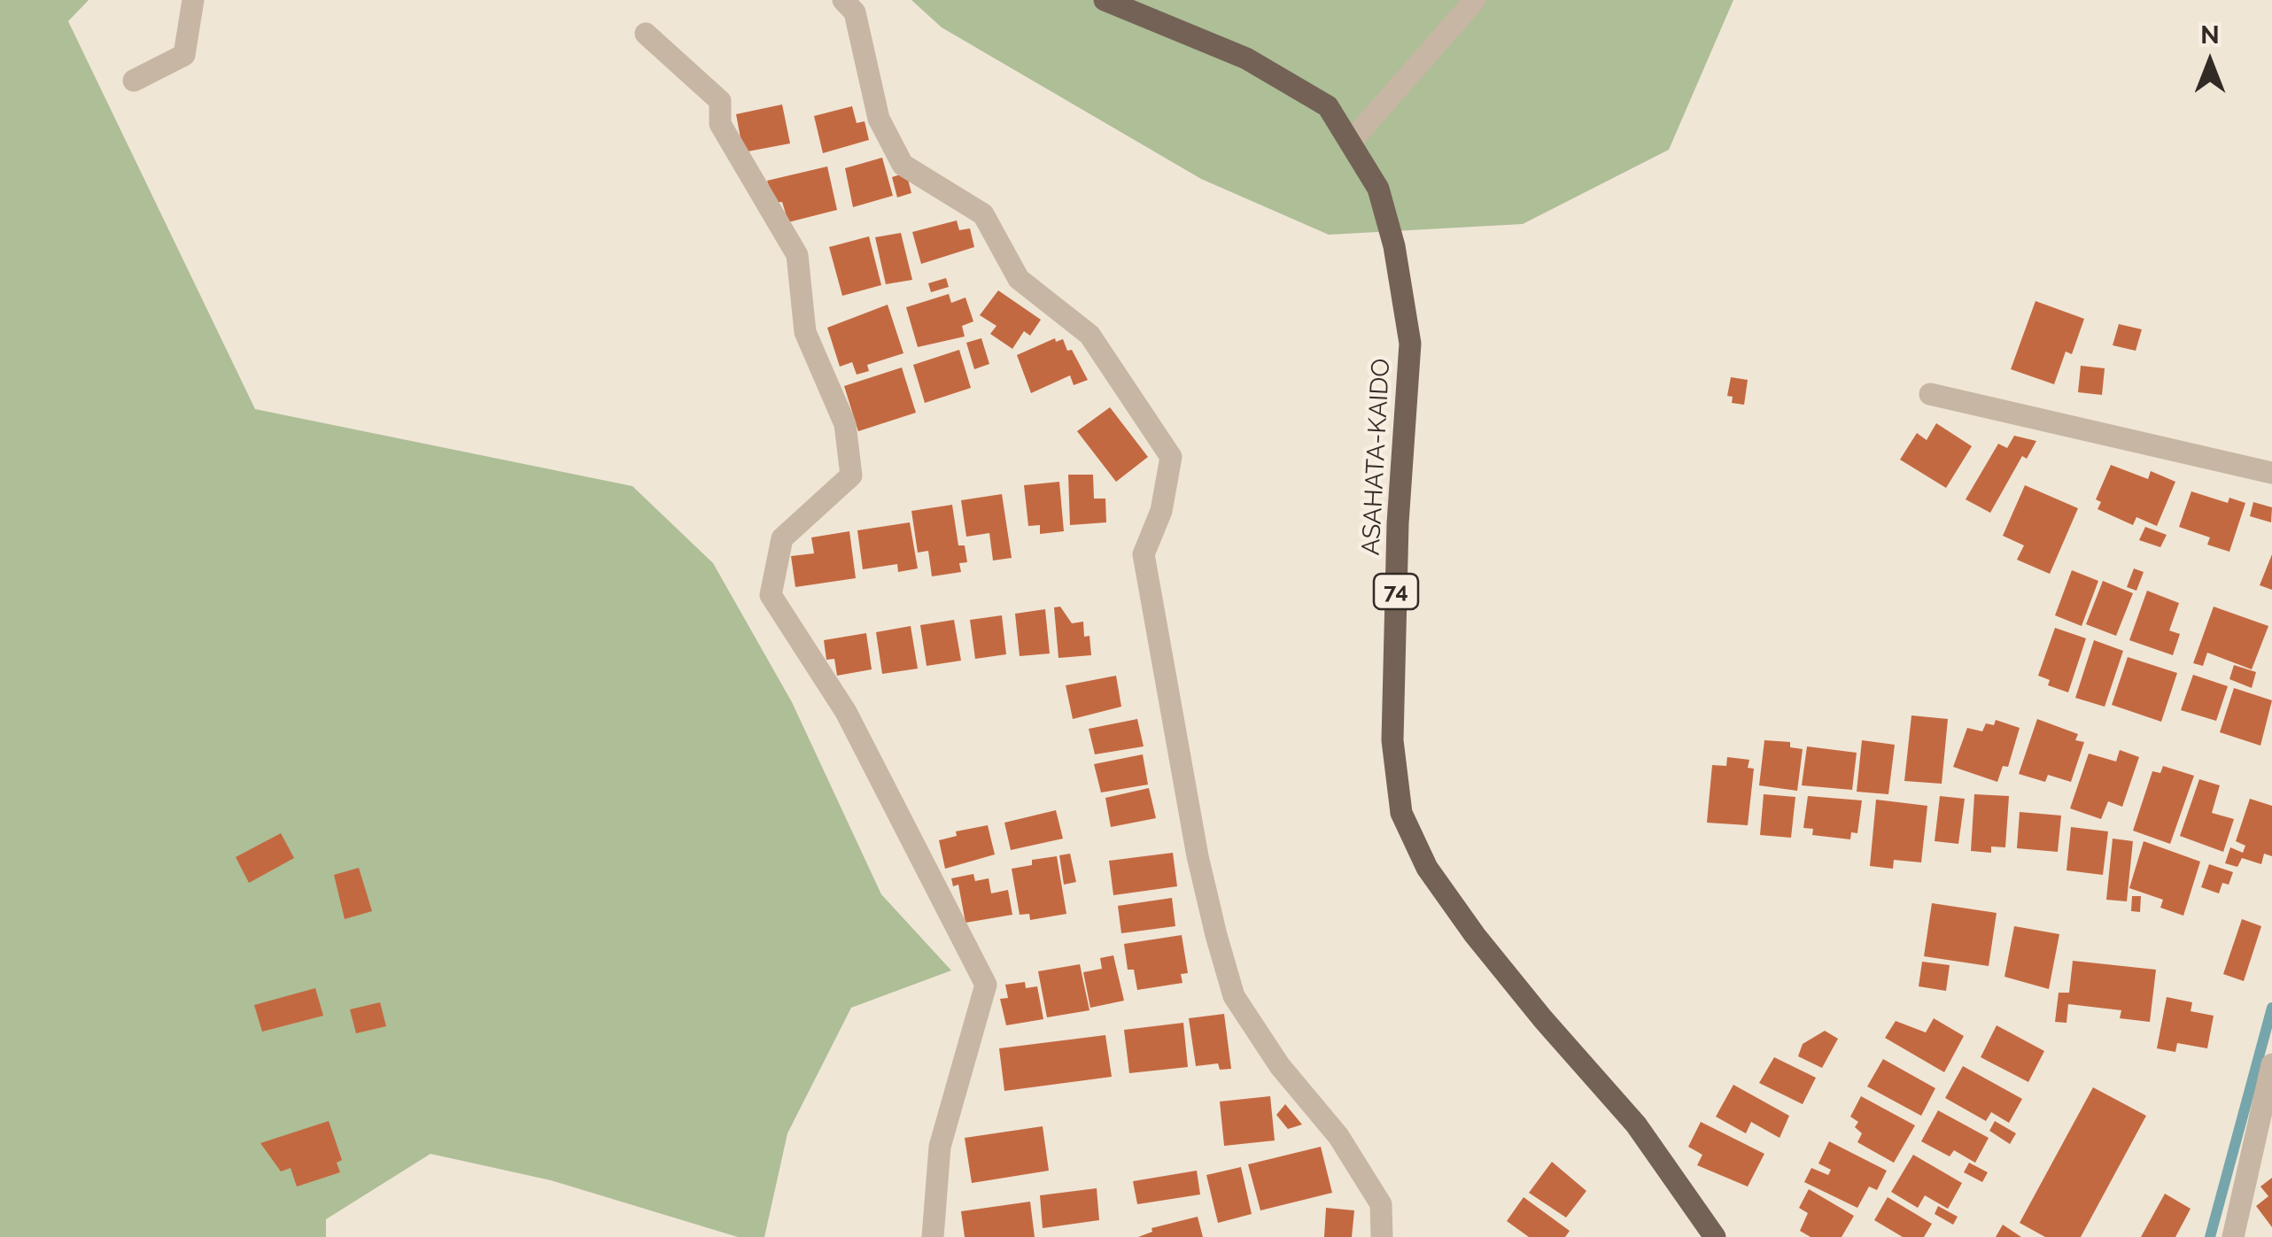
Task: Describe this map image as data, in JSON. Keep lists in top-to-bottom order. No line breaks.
{"streets":{"main road":["ASAHATA-KAIDO","74"]},"north":"top"}
